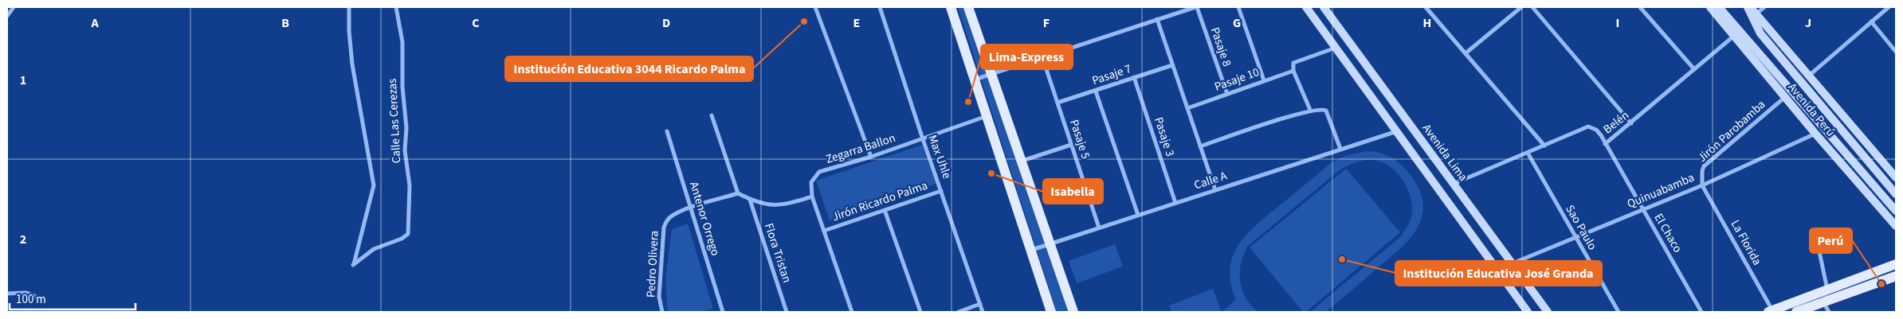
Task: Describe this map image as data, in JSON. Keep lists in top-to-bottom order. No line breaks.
{"streets":{"main road":["Avenida Perú","Avenida Lima"],"street":["Pasaje 8","Pasaje 7","Pasaje 10","Calle Las Cerezas","Belén","Jirón Parobamba","Pasaje 3","Pasaje 5","Zegarra Ballon","Max Uhle","Calle A","Quinuabamba","Jirón Ricardo Palma","Antenor Orrego","Sao Paulo","El Chaco","La Florida","Flora Tristan","Pedro Olivera"]},"crossings":[["Pasaje 8","Pasaje 10"],["Pasaje 7","Pasaje 3"],["Pasaje 7","Pasaje 5"],["Avenida Perú","Belén"],["Avenida Perú","Jirón Parobamba"],["Avenida Perú","Quinuabamba"],["Belén","Avenida Lima"],["Belén","Sao Paulo"],["Belén","El Chaco"],["Jirón Parobamba","Quinuabamba"],["Jirón Parobamba","La Florida"],["Pasaje 3","Calle A"],["Pasaje 5","Calle A"],["Zegarra Ballon","Max Uhle"],["Avenida Lima","Quinuabamba"],["Max Uhle","Jirón Ricardo Palma"],["Quinuabamba","Sao Paulo"],["Quinuabamba","El Chaco"],["Quinuabamba","La Florida"],["Antenor Orrego","Pedro Olivera"]],"places":["Institución Educativa 3044 Ricardo Palma","Lima-Express","Isabella","Institución Educativa José Granda","Perú"],"scale_bar":"100 m","grid":{"columns":["A","B","C","D","E","F","G","H","I","J"],"rows":["1","2"]}}
